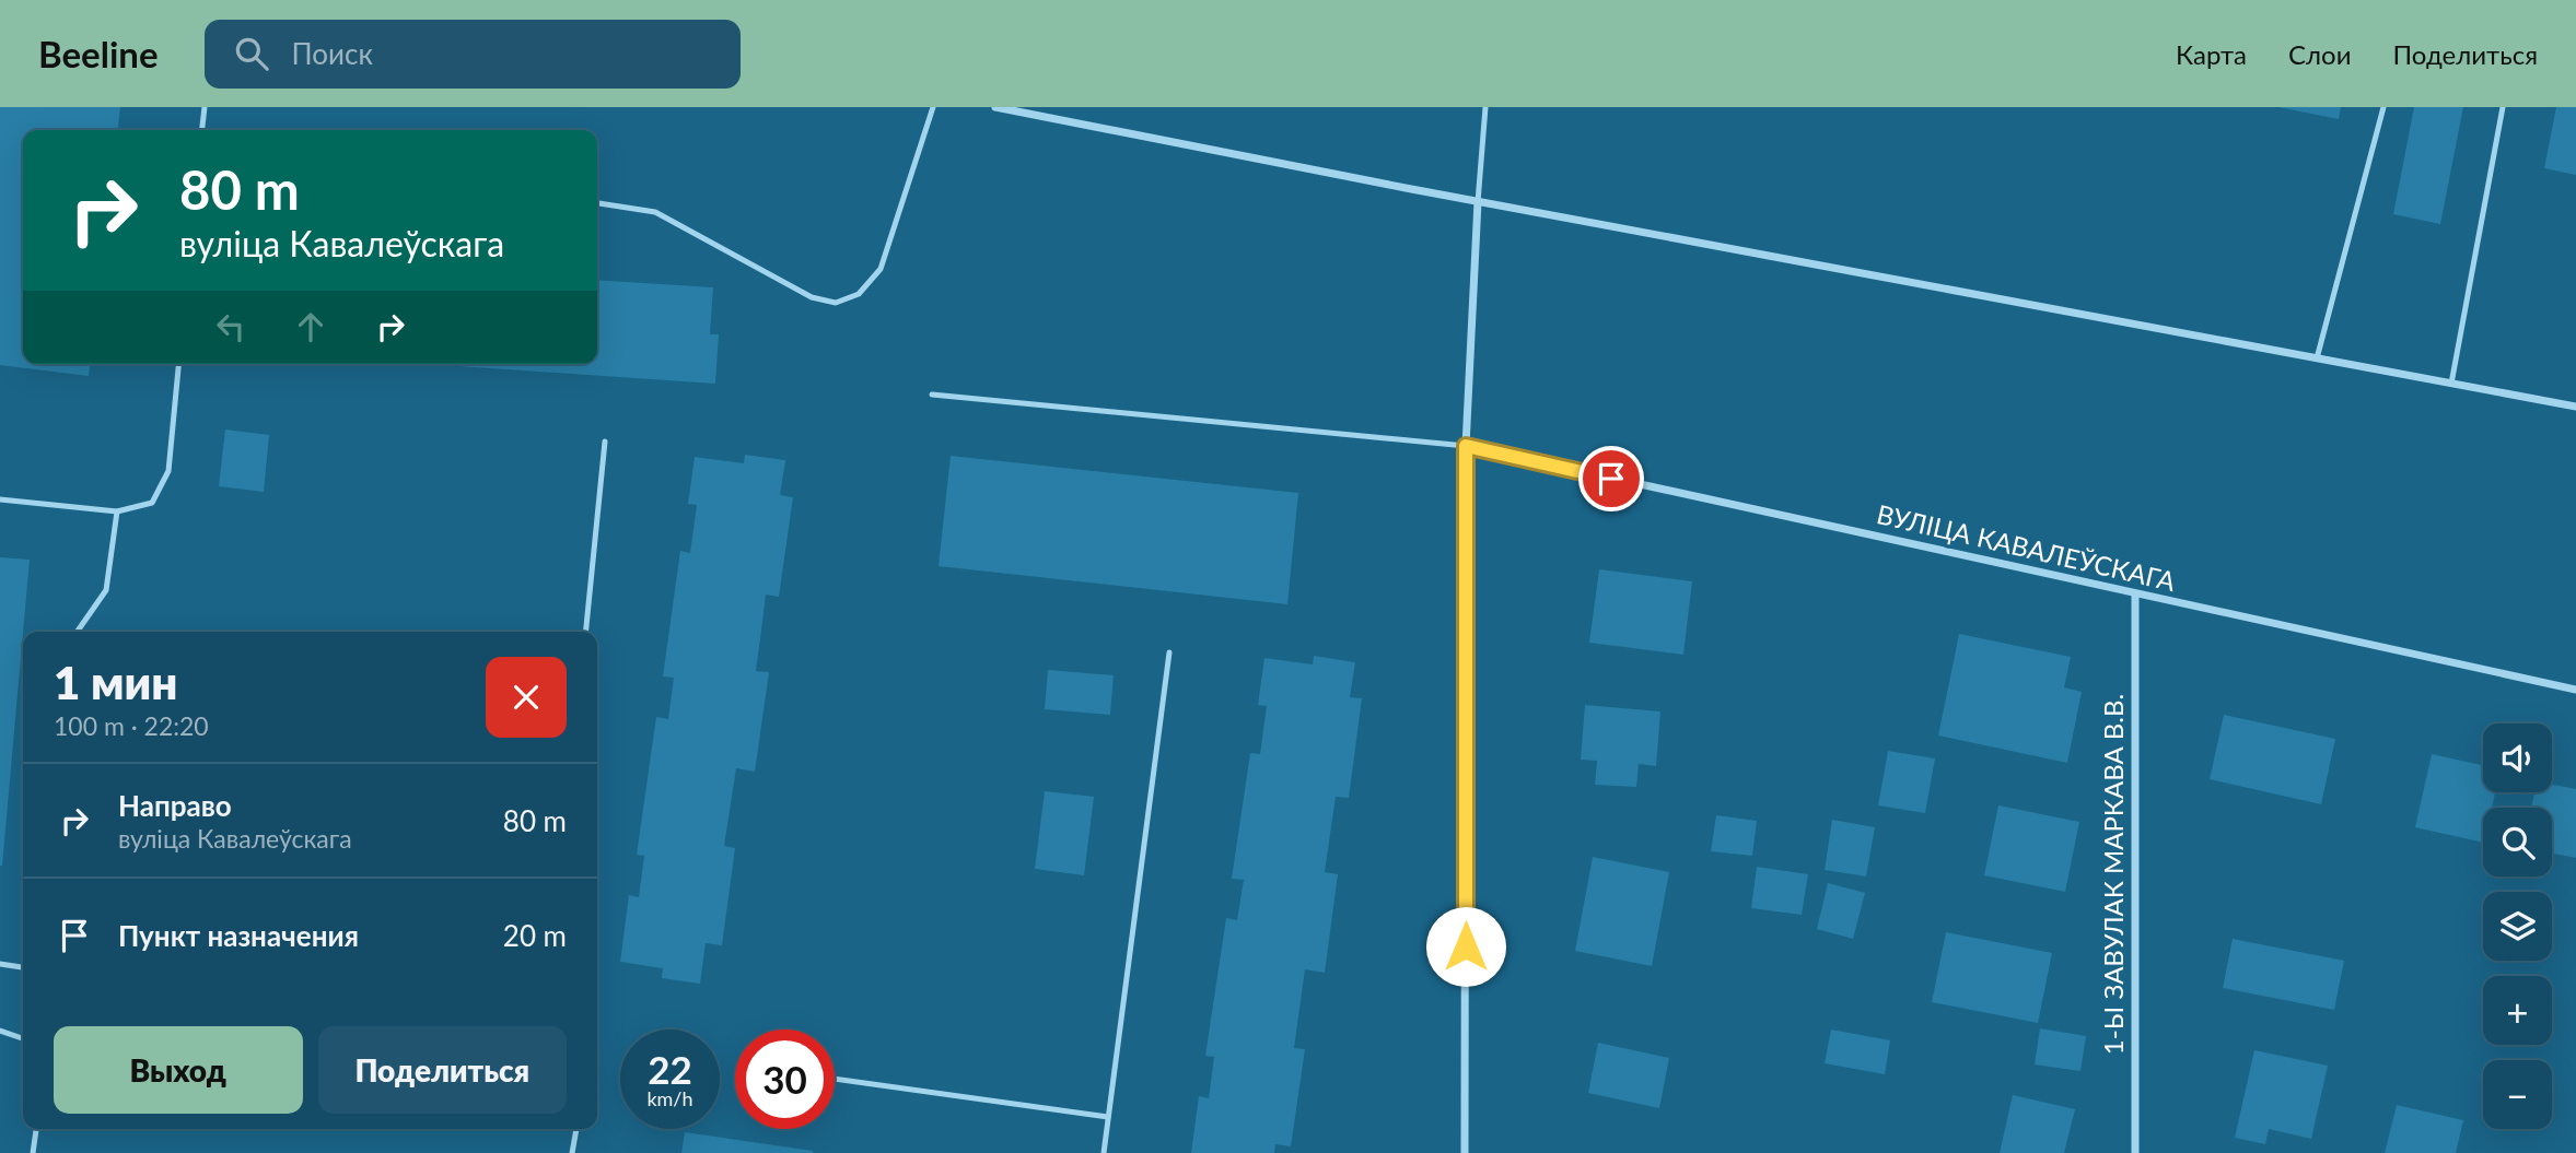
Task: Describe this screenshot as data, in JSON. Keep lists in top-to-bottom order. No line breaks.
{"streets":{"street":["ВУЛІЦА КАВАЛЕЎСКАГА","1-Ы ЗАВУЛАК МАРКАВА В.В."]},"crossings":[["ВУЛІЦА КАВАЛЕЎСКАГА","1-Ы ЗАВУЛАК МАРКАВА В.В."]],"page":{"header":"Beeline","search":"Поиск","nav":["Карта","Слои","Поделиться"],"turn":["80 m","вуліца Кавалеўскага"],"heading":["1 мин","100 m · 22:20"],"map_buttons":["+","−"],"list":[{"name":"Направо","note":"вуліца Кавалеўскага","value":"80 m"},{"name":"Пункт назначения","value":"20 m"}],"buttons":["Выход","Поделиться"],"speed":"22 km/h","limit":"30"}}
